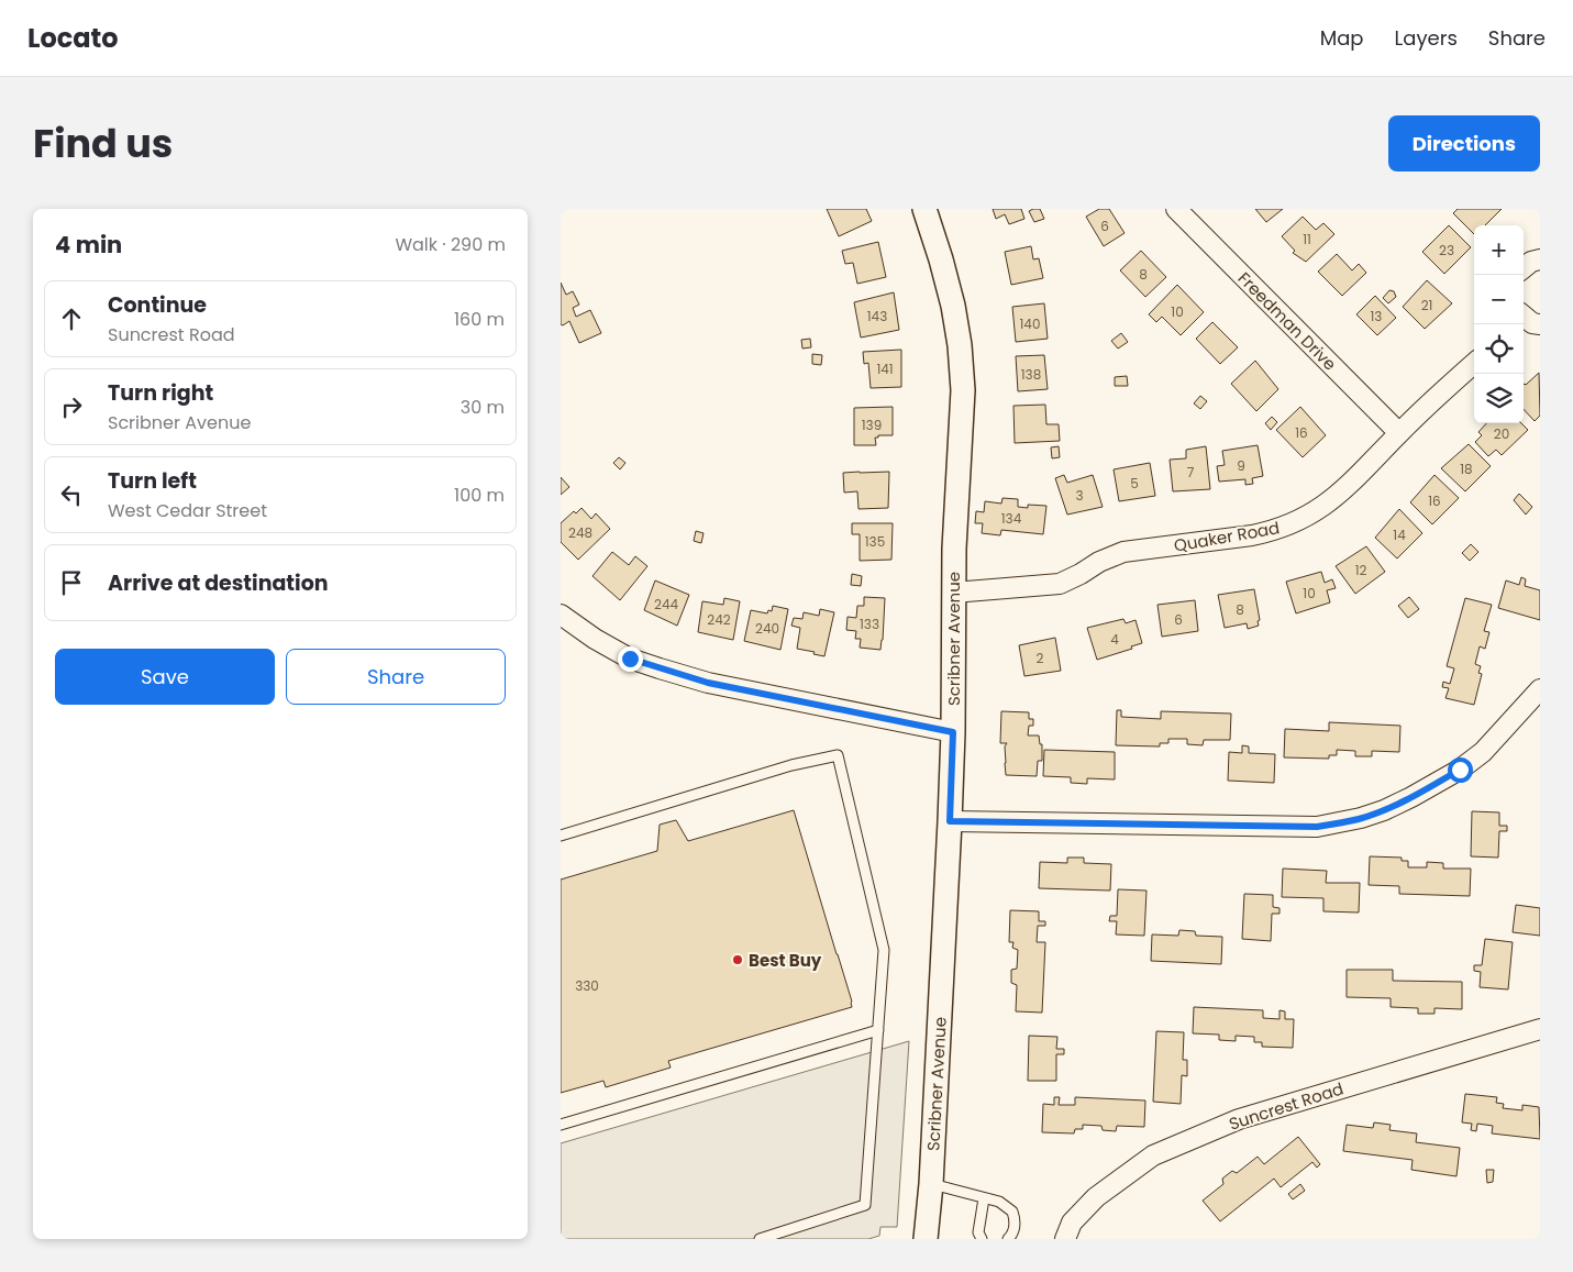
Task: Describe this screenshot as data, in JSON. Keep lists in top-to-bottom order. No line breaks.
{"streets":{"street":["Freedman Drive","Quaker Road","Scribner Avenue","Suncrest Road"]},"crossings":[["Freedman Drive","Quaker Road"],["Quaker Road","Scribner Avenue"]],"places":["Best Buy"],"house_numbers":["6","11","23","8","21","10","143","13","140","141","138","139","16","20","9","18","7","5","3","16","134","248","14","135","12","10","244","8","242","6","133","240","4","2","330"],"page":{"header":"Locato","nav":["Map","Layers","Share"],"title":"Find us","buttons":["Directions",["Save","Share"]],"heading":["4 min","Walk · 290 m"],"map_buttons":["+","−"],"list":[["Continue","Suncrest Road","160 m"],["Turn right","Scribner Avenue","30 m"],["Turn left","West Cedar Street","100 m"],"Arrive at destination"]}}
